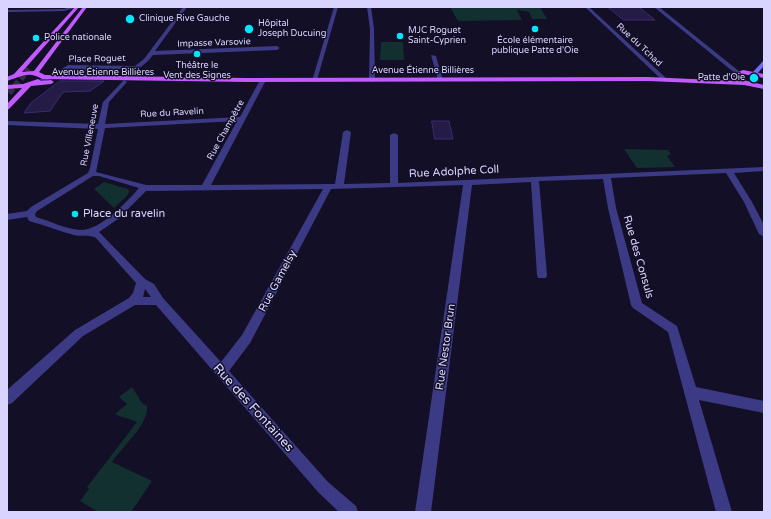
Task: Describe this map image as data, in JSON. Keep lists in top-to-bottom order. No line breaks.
{"streets":{"main road":["Avenue Étienne Billières"],"street":["Impasse Varsovie","Rue du Tchad","Place Roguet","Rue du Ravelin","Rue Champêtre","Rue Villeneuve","Rue Adolphe Coll","Rue des Consuls","Rue Gamelsy","Rue Nestor Brun","Rue des Fontaines"]},"crossings":[["Impasse Varsovie","Rue Villeneuve"],["Rue du Tchad","Avenue Étienne Billières"],["Place Roguet","Avenue Étienne Billières"],["Place Roguet","Rue Villeneuve"],["Avenue Étienne Billières","Rue Champêtre"],["Avenue Étienne Billières","Rue Villeneuve"],["Rue du Ravelin","Rue Champêtre"],["Rue du Ravelin","Rue Villeneuve"],["Rue Champêtre","Rue Adolphe Coll"],["Rue Adolphe Coll","Rue des Consuls"],["Rue Adolphe Coll","Rue Gamelsy"],["Rue Adolphe Coll","Rue Nestor Brun"],["Rue Gamelsy","Rue des Fontaines"]],"places":["Clinique Rive Gauche","Hôpital Joseph Ducuing","École élémentaire publique Patte d'Oie","MJC Roguet Saint-Cyprien","Police nationale","Théâtre le Vent des Signes","Patte d'Oie","Place du ravelin"]}
